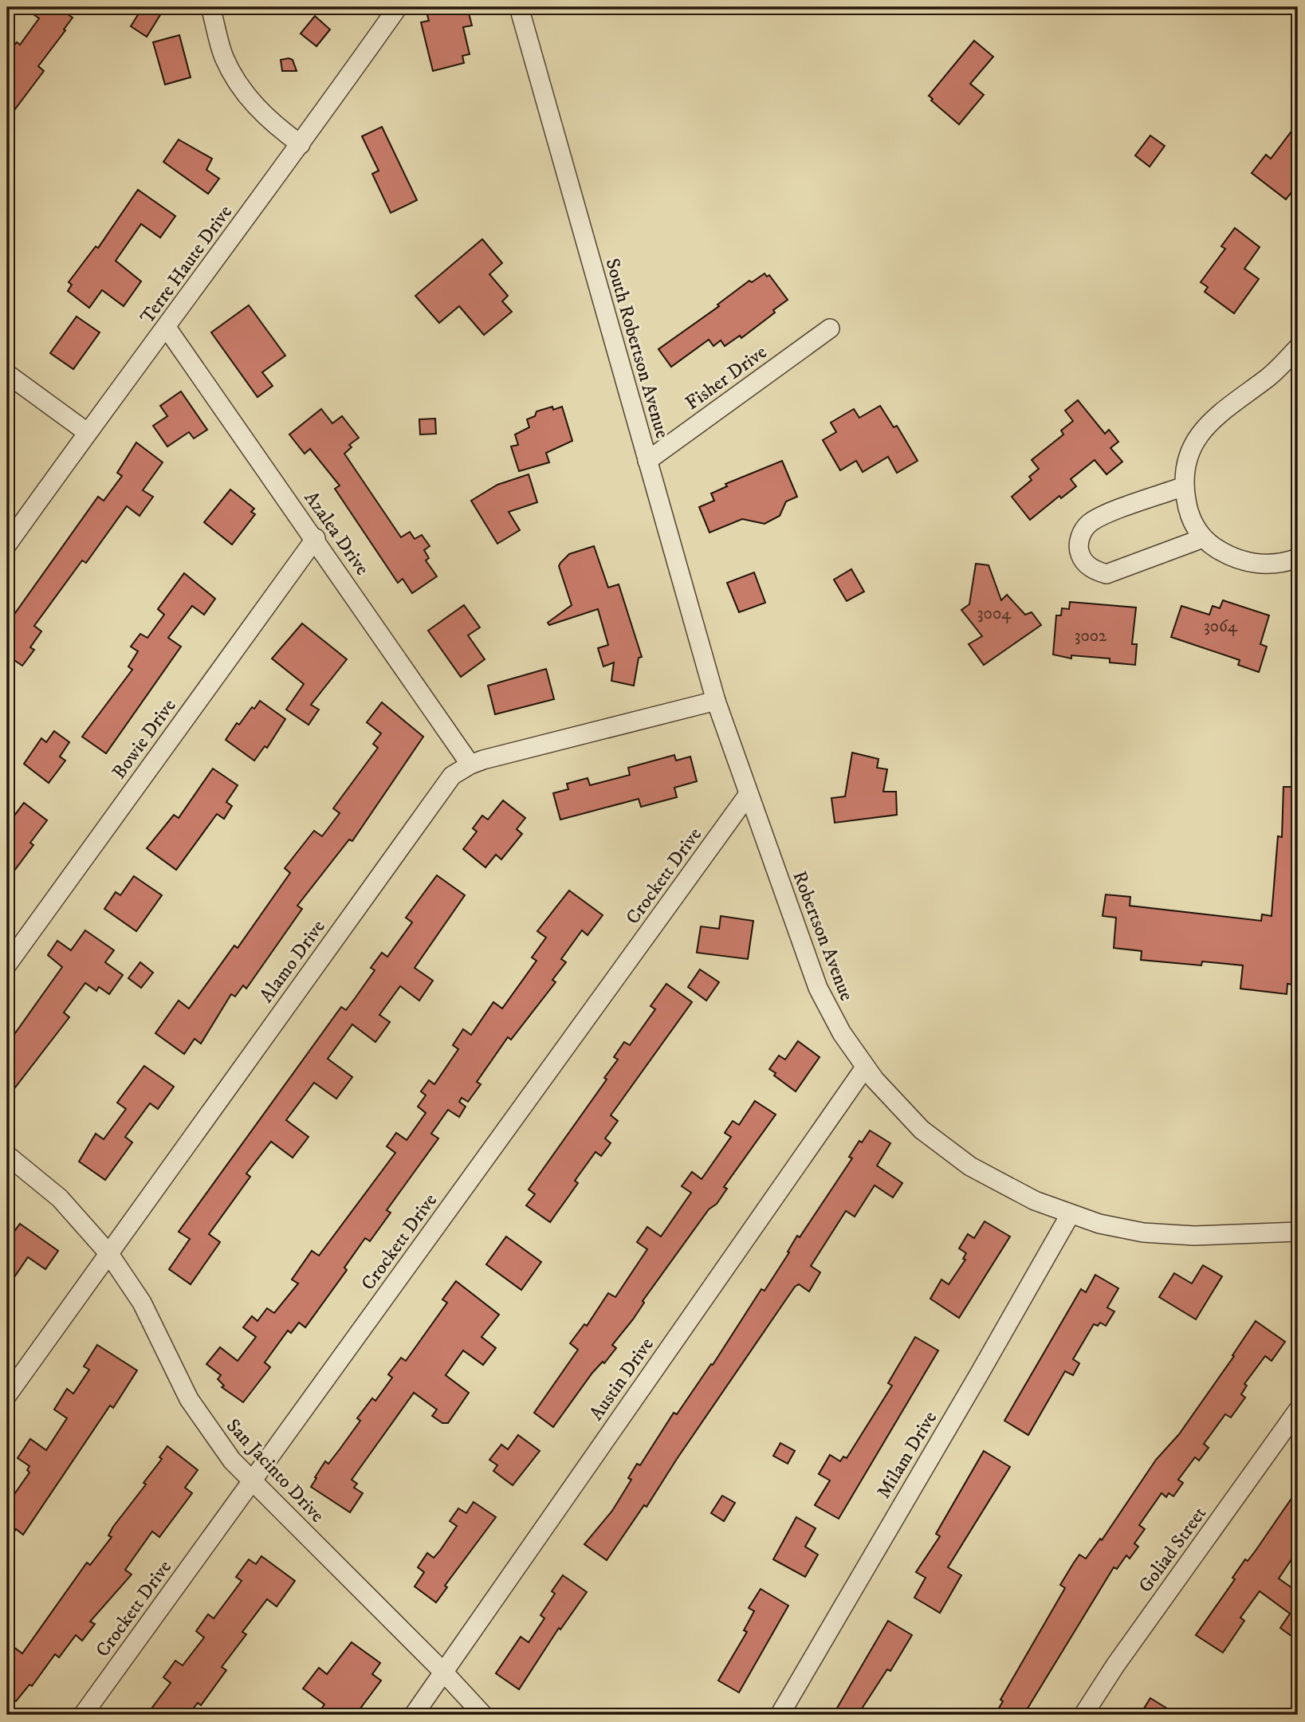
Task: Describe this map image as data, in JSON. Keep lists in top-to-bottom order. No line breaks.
{"streets":{"street":["Terre Haute Drive","South Robertson Avenue","Fisher Drive","Azalea Drive","Bowie Drive","Crockett Drive","Robertson Avenue","Alamo Drive","Austin Drive","Milam Drive","San Jacinto Drive","Goliad Street"]},"crossings":[["Terre Haute Drive","Azalea Drive"],["South Robertson Avenue","Fisher Drive"],["South Robertson Avenue","Robertson Avenue"],["South Robertson Avenue","Alamo Drive"],["Azalea Drive","Bowie Drive"],["Azalea Drive","Alamo Drive"],["Crockett Drive","Robertson Avenue"],["Crockett Drive","San Jacinto Drive"],["Robertson Avenue","Alamo Drive"],["Robertson Avenue","Austin Drive"],["Robertson Avenue","Milam Drive"],["Alamo Drive","San Jacinto Drive"],["Austin Drive","San Jacinto Drive"]],"house_numbers":["3004","3064","3002"]}
